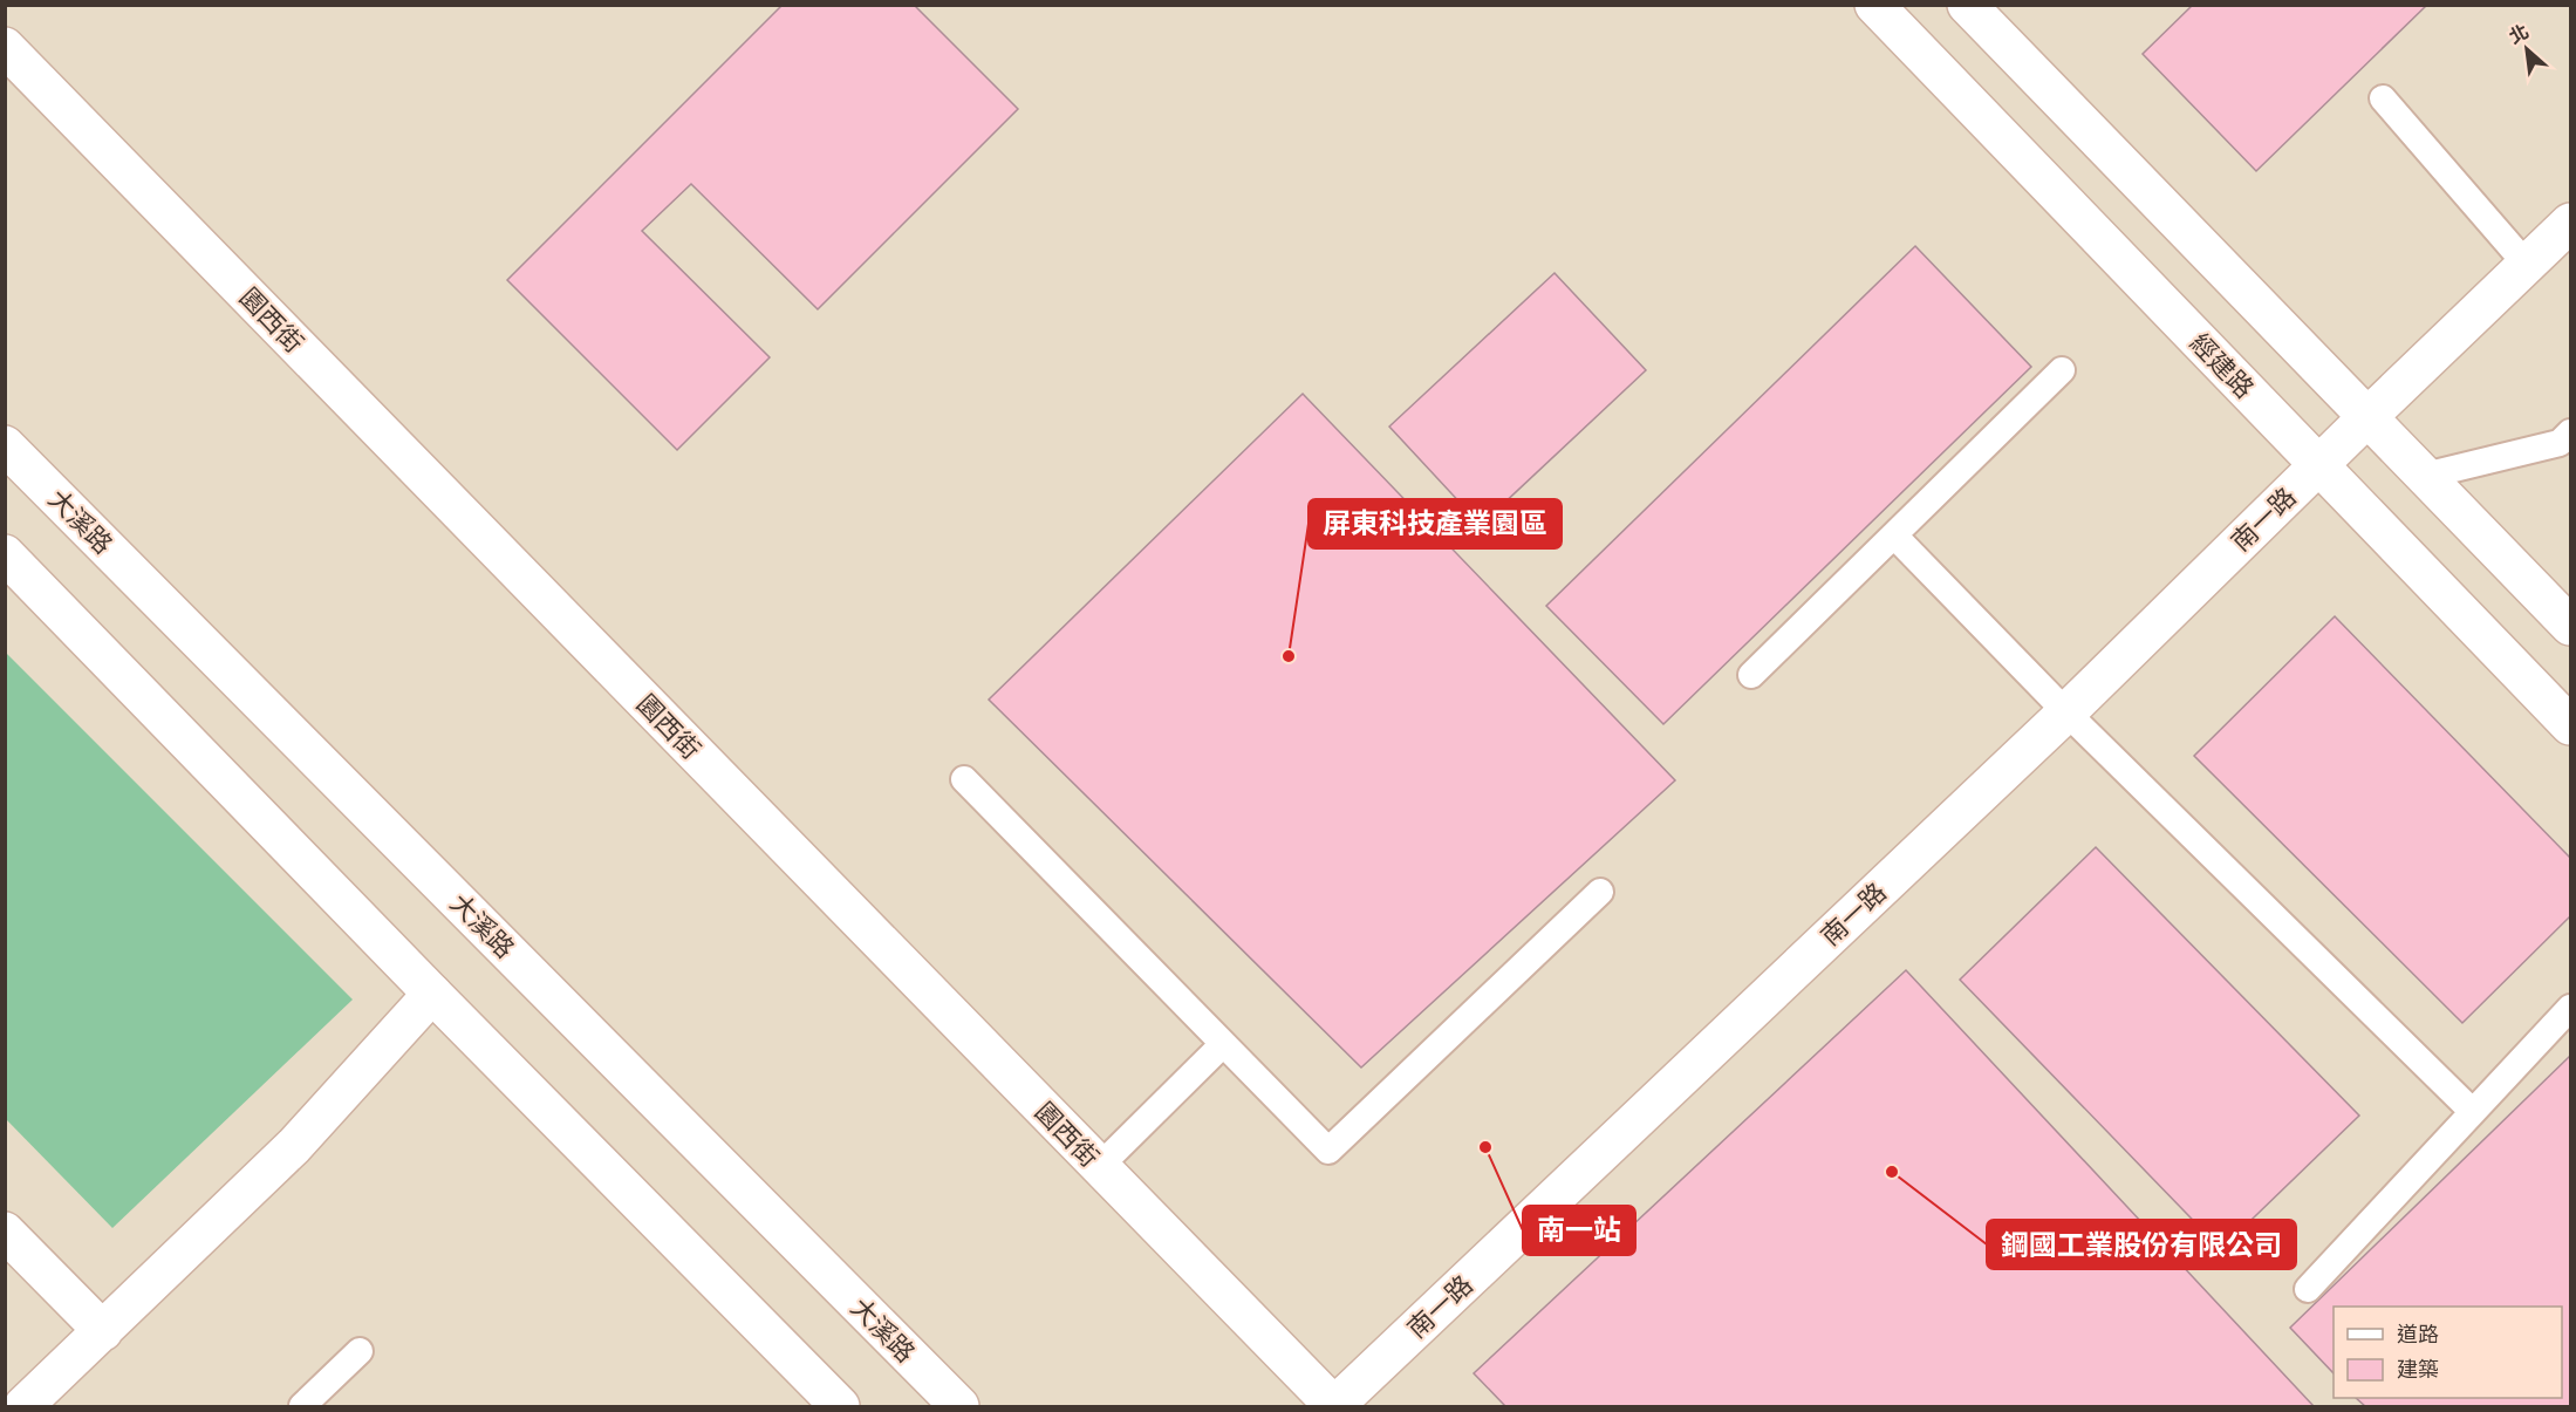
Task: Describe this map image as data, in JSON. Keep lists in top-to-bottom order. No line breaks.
{"streets":{"street":["園西街","經建路","南一路","大溪路"]},"crossings":[["園西街","南一路"],["經建路","南一路"]],"places":["屏東科技產業園區","南一站","鋼國工業股份有限公司"],"legend":["道路","建築"],"north":"top left"}
